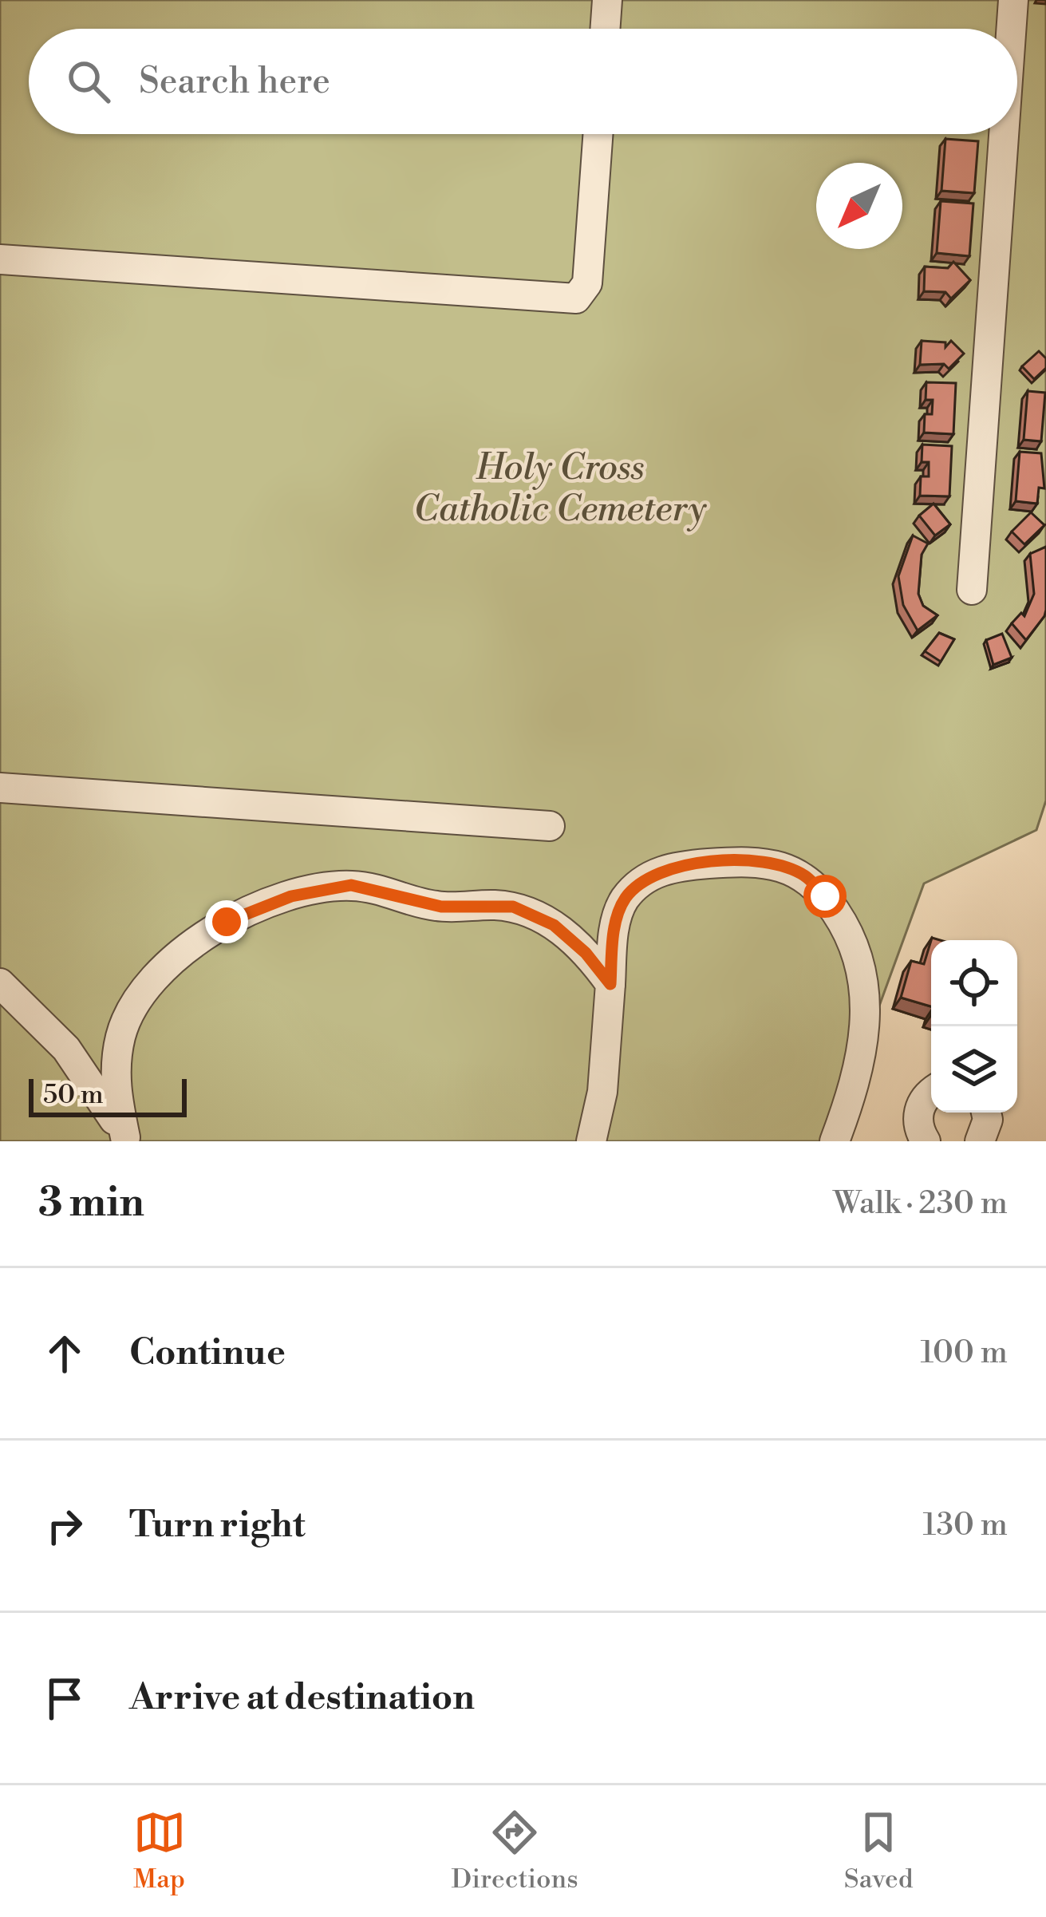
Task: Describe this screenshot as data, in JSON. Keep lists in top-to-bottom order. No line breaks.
{"parks":["Holy Cross Catholic Cemetery"],"scale_bar":"50 m","north":"bottom left","page":{"search":"Search here","scale":"50 m","heading":["3 min","Walk · 230 m"],"list":[["Continue","100 m"],["Turn right","130 m"],"Arrive at destination"],"nav":["Map","Directions","Saved"]}}
